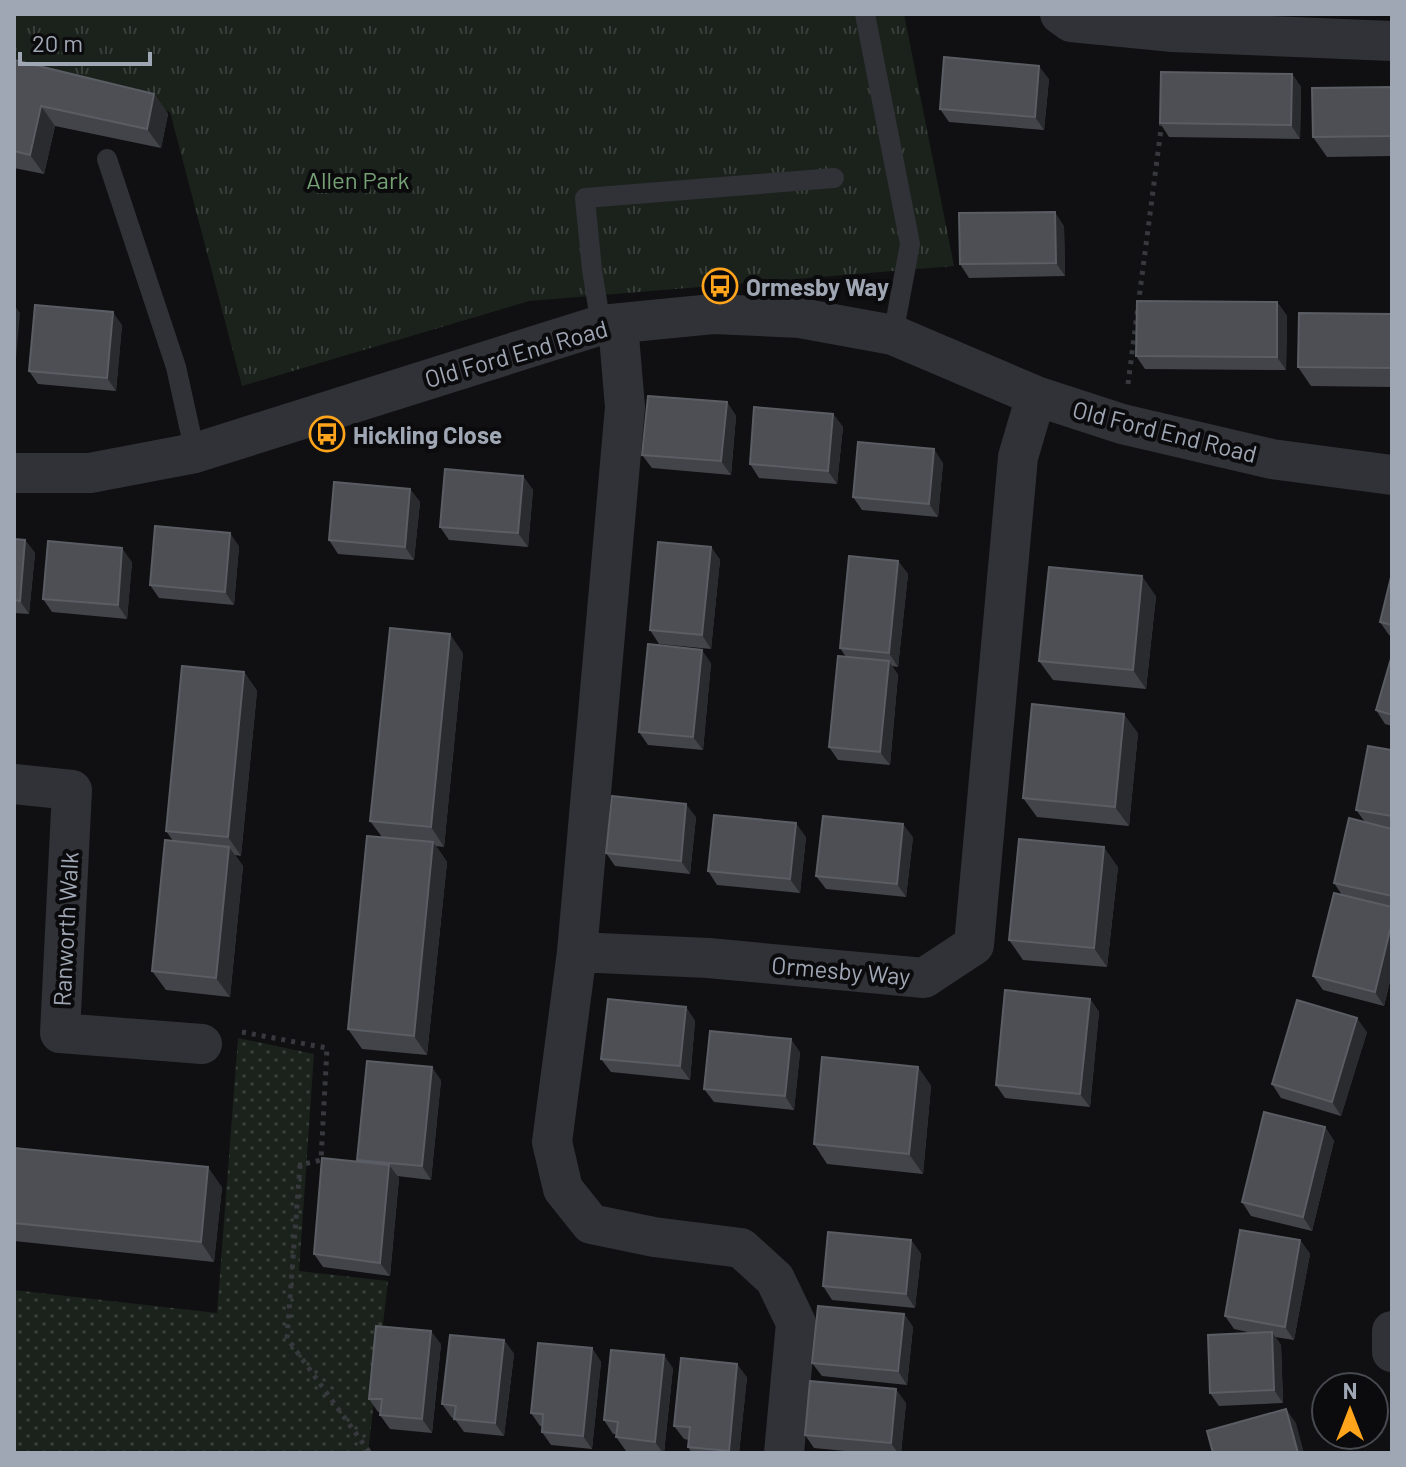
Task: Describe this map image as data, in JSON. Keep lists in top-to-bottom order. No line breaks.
{"streets":{"street":["Old Ford End Road","Ranworth Walk","Ormesby Way"]},"crossings":[["Old Ford End Road","Ormesby Way"]],"parks":["Allen Park"],"places":{"bus stop":["Ormesby Way","Hickling Close"]},"scale_bar":"20 m","north":"top"}
